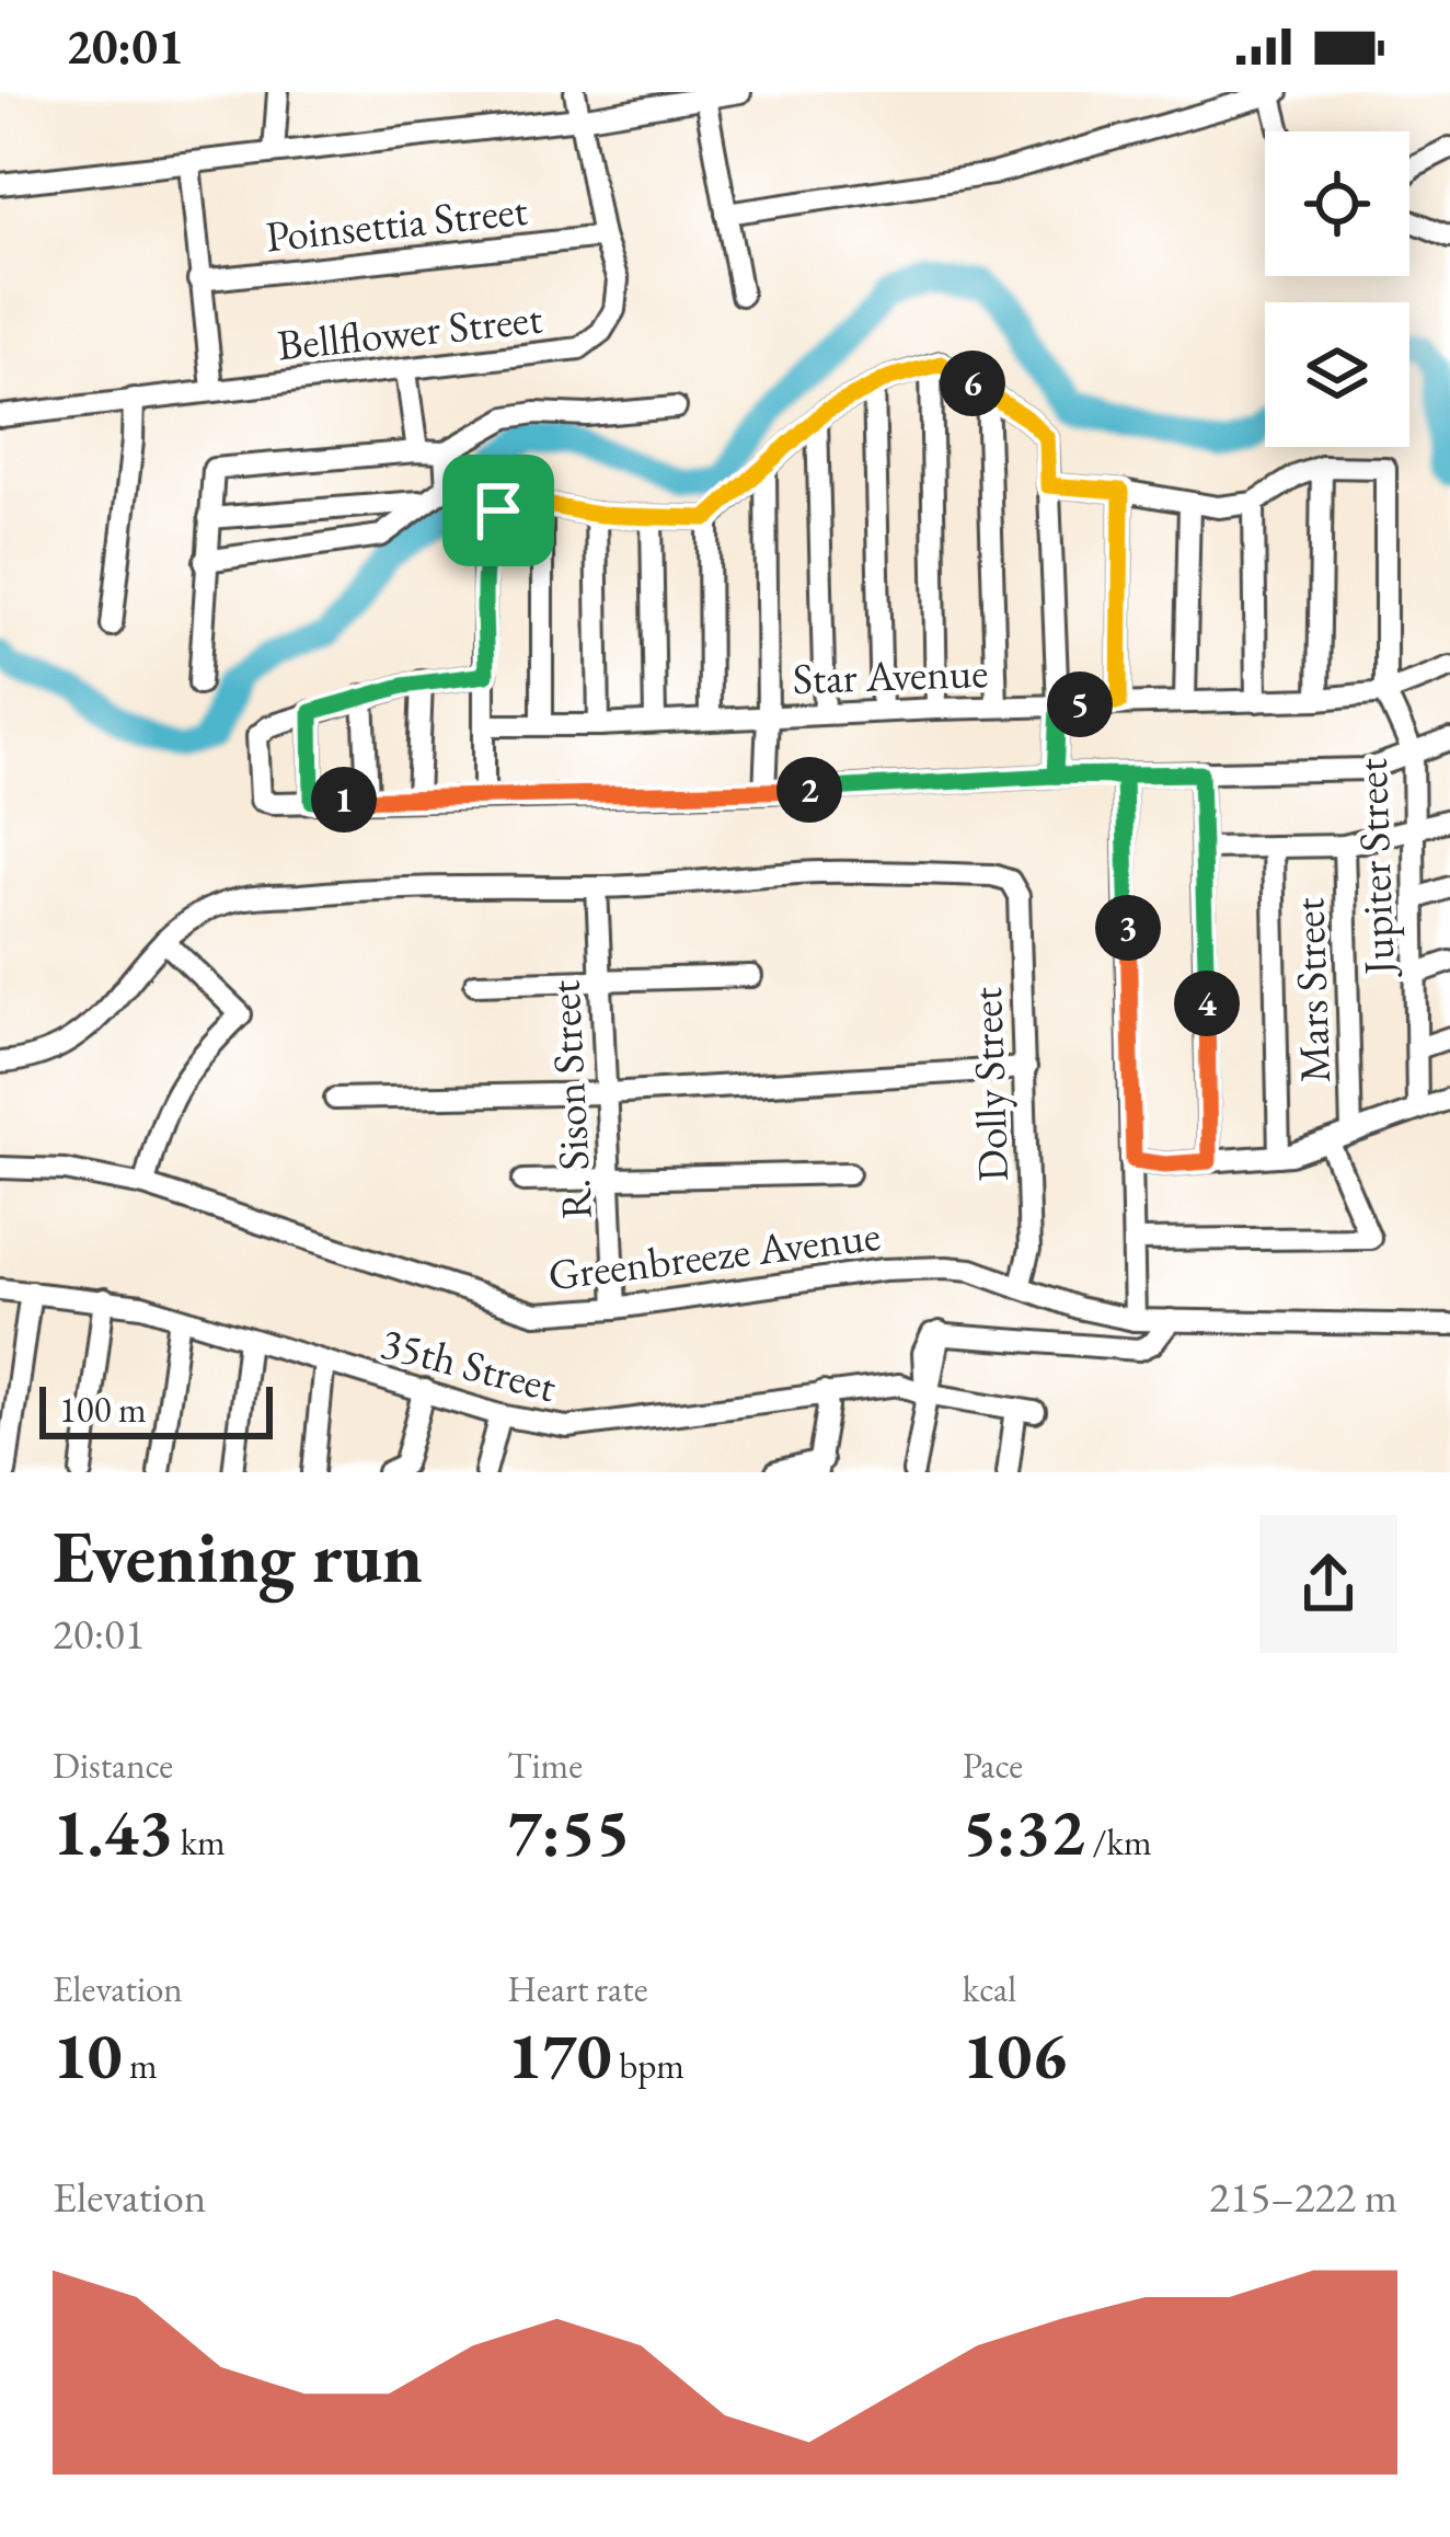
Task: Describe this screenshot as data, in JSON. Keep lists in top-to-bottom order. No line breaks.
{"streets":{"street":["Poinsettia Street","Bellflower Street","Star Avenue","Jupiter Street","Mars Street","Dolly Street","R. Sison Street","Greenbreeze Avenue","35th Street"]},"crossings":[["Poinsettia Street","Bellflower Street"],["Star Avenue","Jupiter Street"],["Dolly Street","R. Sison Street"],["Dolly Street","Greenbreeze Avenue"],["R. Sison Street","Greenbreeze Avenue"]],"scale_bar":"100 m","page":{"status":"20:01","pins":["6","5","2","1","3","4"],"scale":"100 m","heading":["Evening run","20:01"],"stats":[["Distance","1.43 km"],["Time","7:55"],["Pace","5:32 /km"],["Elevation","10 m"],["Heart rate","170 bpm"],["kcal","106"]],"chart":["Elevation","215–222 m"]}}
